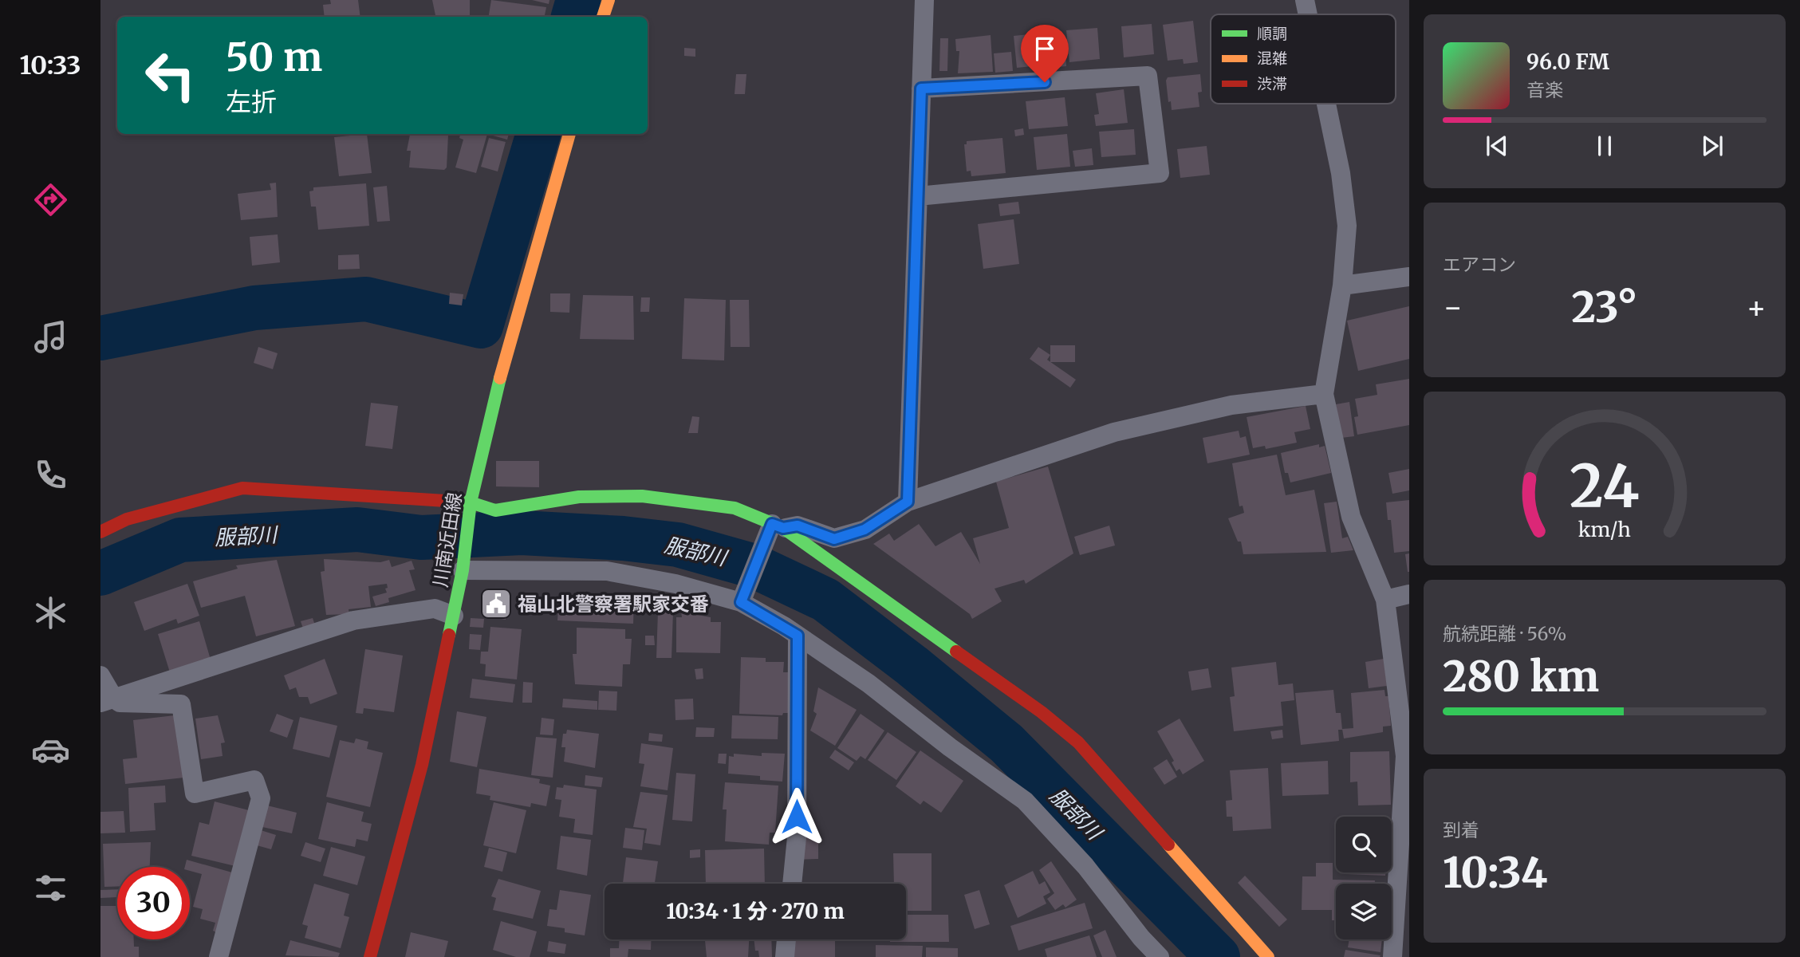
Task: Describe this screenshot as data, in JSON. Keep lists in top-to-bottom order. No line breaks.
{"streets":{"street":["川南近田線"]},"water":["服部川"],"places":{"public building":["福山北警察署駅家交番"]},"legend":["順調","混雑","渋滞"],"page":{"tabs":"10:33","turn":["50 m","左折"],"song":["96.0 FM","音楽"],"tile":["エアコン",["航続距離 · 56%","280 km"],["到着","10:34"]],"heat":["−","23°","+"],"limit":"30","trip":"10:34 · 1 分 · 270 m","gauge":["24","km/h"]}}
